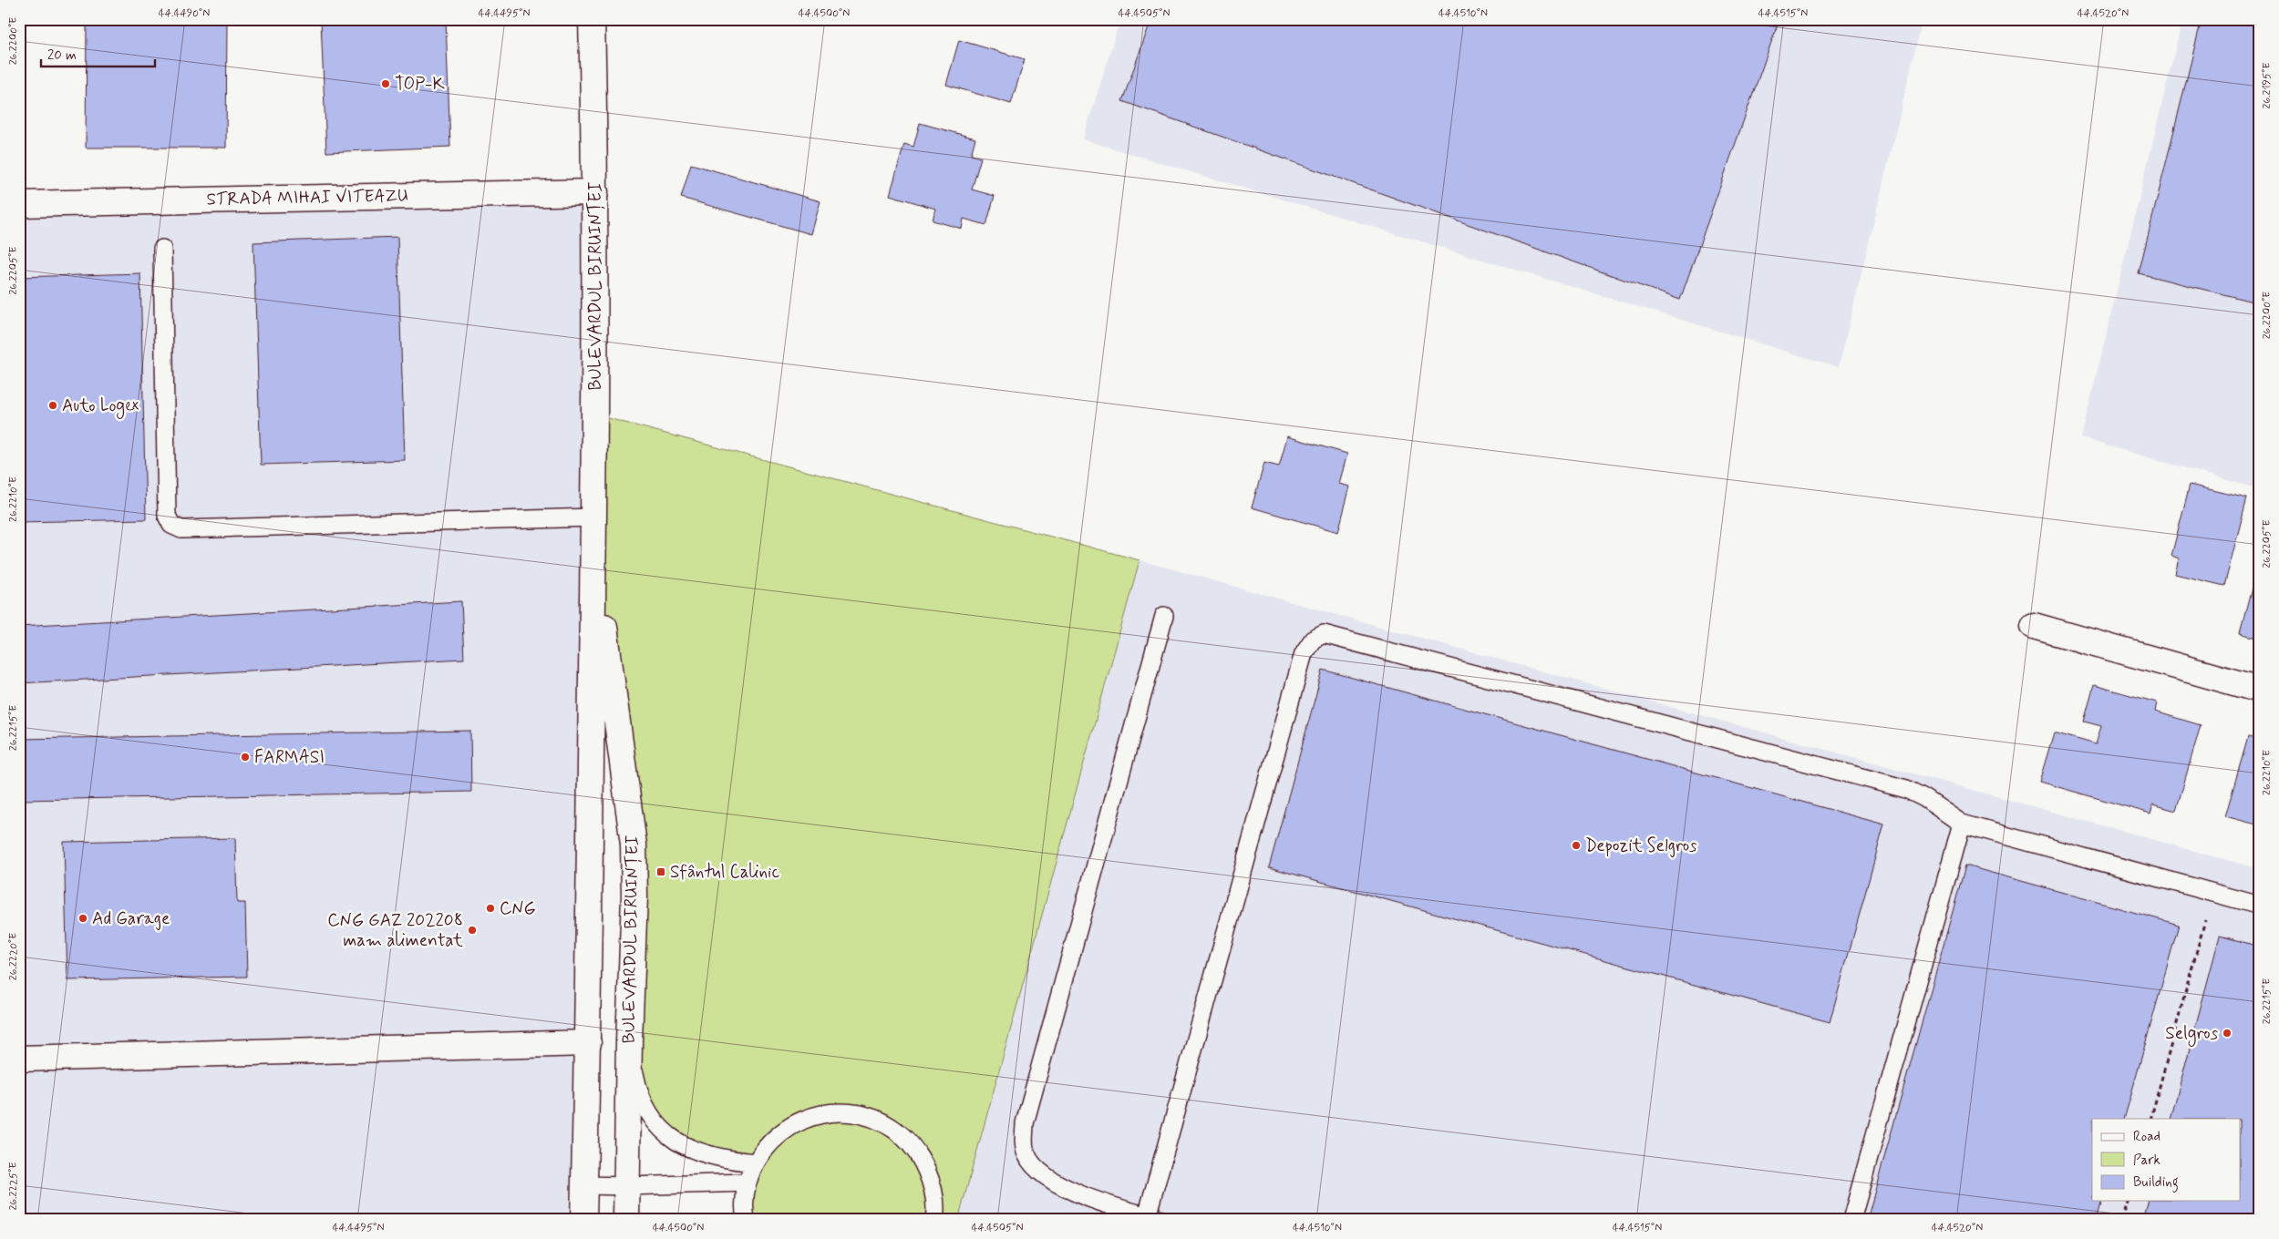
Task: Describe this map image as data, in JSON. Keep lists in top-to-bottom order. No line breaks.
{"streets":{"main road":["STRADA MIHAI VITEAZU","BULEVARDUL BIRUINȚEI"]},"crossings":[["STRADA MIHAI VITEAZU","BULEVARDUL BIRUINȚEI"]],"places":{"other":["TOP-K","Auto Logex","FARMASI","Depozit Selgros","CNG","Ad Garage","CNG GAZ 202208 mam alimentat","Selgros"],"transit":["Sfântul Calinic"]},"legend":["Road","Park","Building"],"scale_bar":"20 m","coordinates":["44.4490°N","44.4495°N","44.4500°N","44.4505°N","44.4510°N","44.4515°N","44.4520°N","26.2200°E","26.2195°E","26.2205°E","26.2210°E","26.2215°E","26.2220°E","26.2225°E"]}
